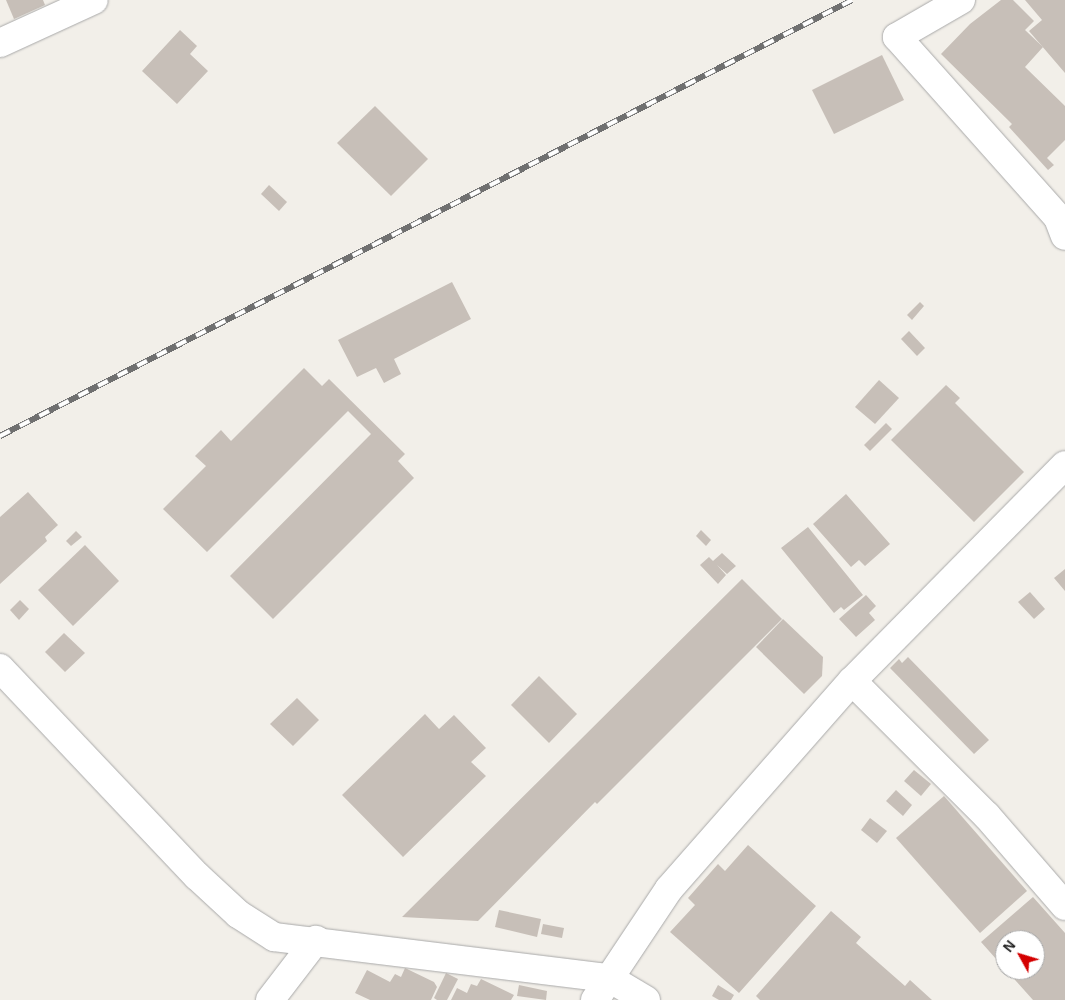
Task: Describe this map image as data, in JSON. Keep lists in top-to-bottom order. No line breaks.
{"north":"top left"}
